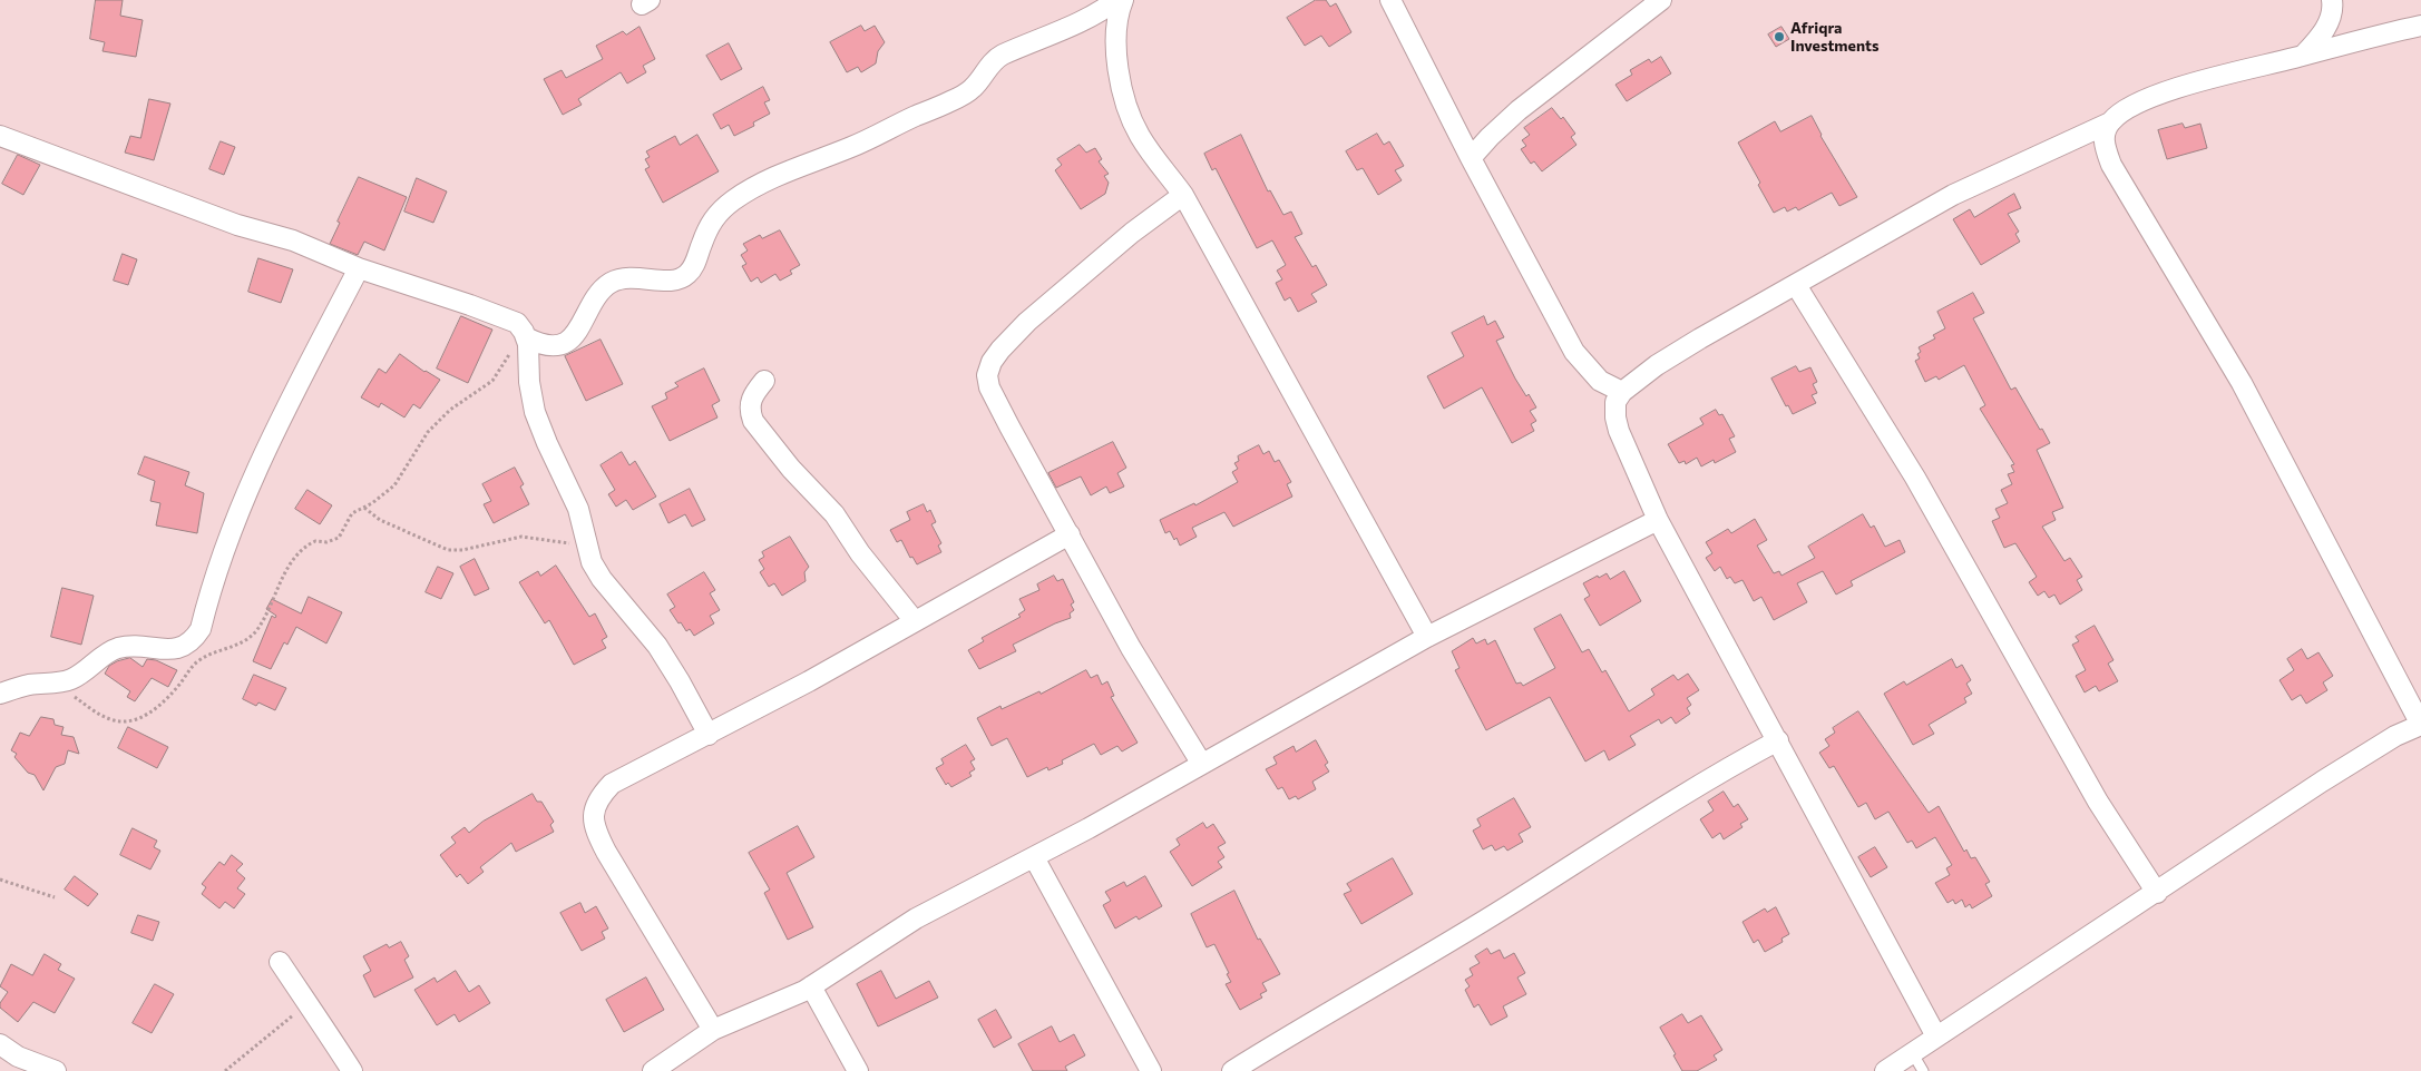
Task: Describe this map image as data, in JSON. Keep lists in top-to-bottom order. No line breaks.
{"places":["Afriqra Investments"]}
